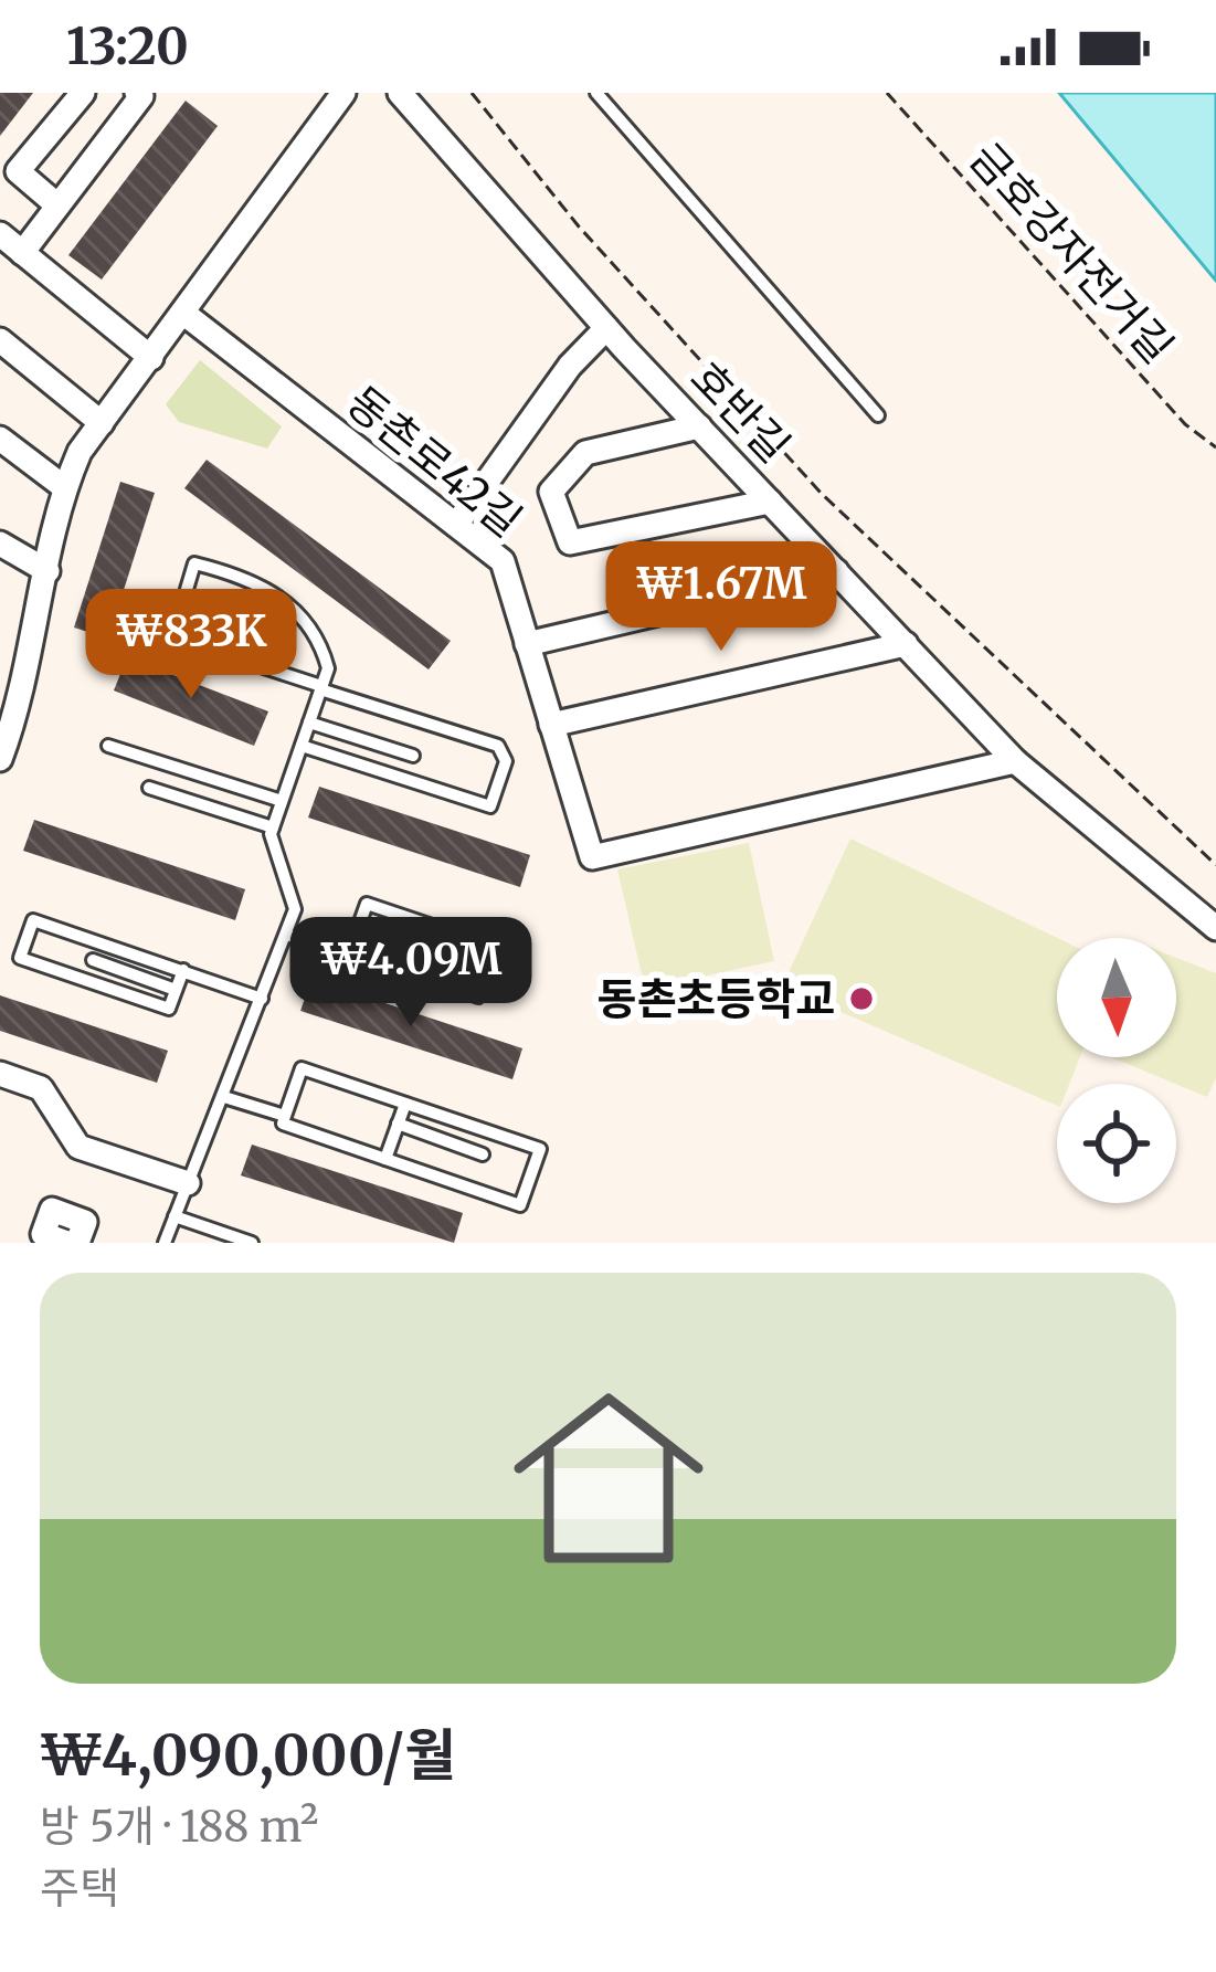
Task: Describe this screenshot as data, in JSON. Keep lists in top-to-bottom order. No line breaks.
{"streets":{"street":["호반길","동촌로42길"],"path":["금호강자전거길"]},"crossings":[["호반길","동촌로42길"]],"places":["동촌초등학교"],"north":"bottom","page":{"status":"13:20","price":["₩1.67M","₩833K","₩4.09M"],"list":[{"name":"₩4,090,000/월","note":"방 5개 · 188 m² · 주택"}]}}
